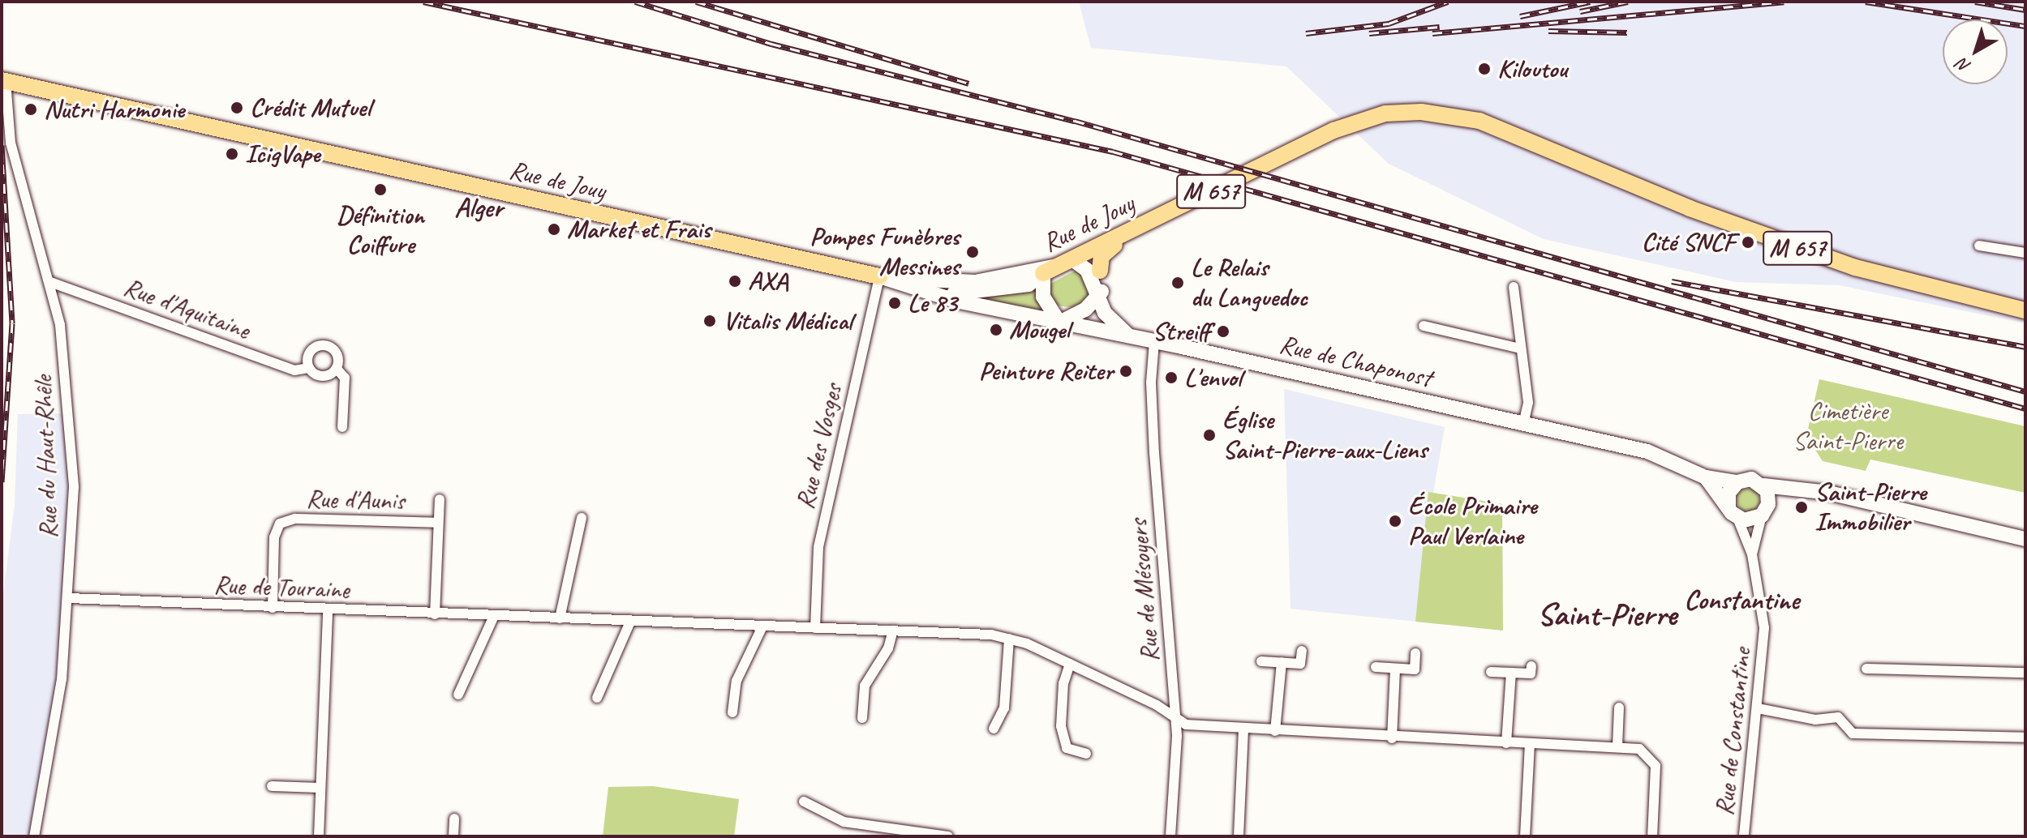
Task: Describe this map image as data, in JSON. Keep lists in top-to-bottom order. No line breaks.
{"streets":{"main road":["Rue de Jouy","M 657","Rue de Chaponost"],"street":["Rue d'Aquitaine","Rue des Vosges","Rue du Haut-Rhêle","Rue d'Aunis","Rue de Touraine","Rue de Mésoyers","Rue de Constantine"]},"crossings":[["Rue de Jouy","Rue de Chaponost"],["Rue de Jouy","Rue des Vosges"],["Rue de Jouy","Rue du Haut-Rhêle"],["Rue d'Aquitaine","Rue du Haut-Rhêle"],["Rue de Chaponost","Rue de Mésoyers"],["Rue de Chaponost","Rue de Constantine"],["Rue des Vosges","Rue de Touraine"],["Rue du Haut-Rhêle","Rue de Touraine"],["Rue d'Aunis","Rue de Touraine"],["Rue de Touraine","Rue de Mésoyers"]],"districts":["Alger","Constantine","Saint-Pierre"],"parks":["Cimetière Saint-Pierre"],"places":["Kiloutou","Crédit Mutuel","Nutri Harmonie","IcigVape","Définition Coiffure","Market et Frais","Cité SNCF","Pompes Funèbres Messines","AXA","Le Relais du Languedoc","Le 83","Vitalis Médical","Mougel","Streiff","Peinture Reiter","L'envol","Église Saint-Pierre-aux-Liens","Saint-Pierre Immobilier","École Primaire Paul Verlaine"],"north":"bottom left"}
